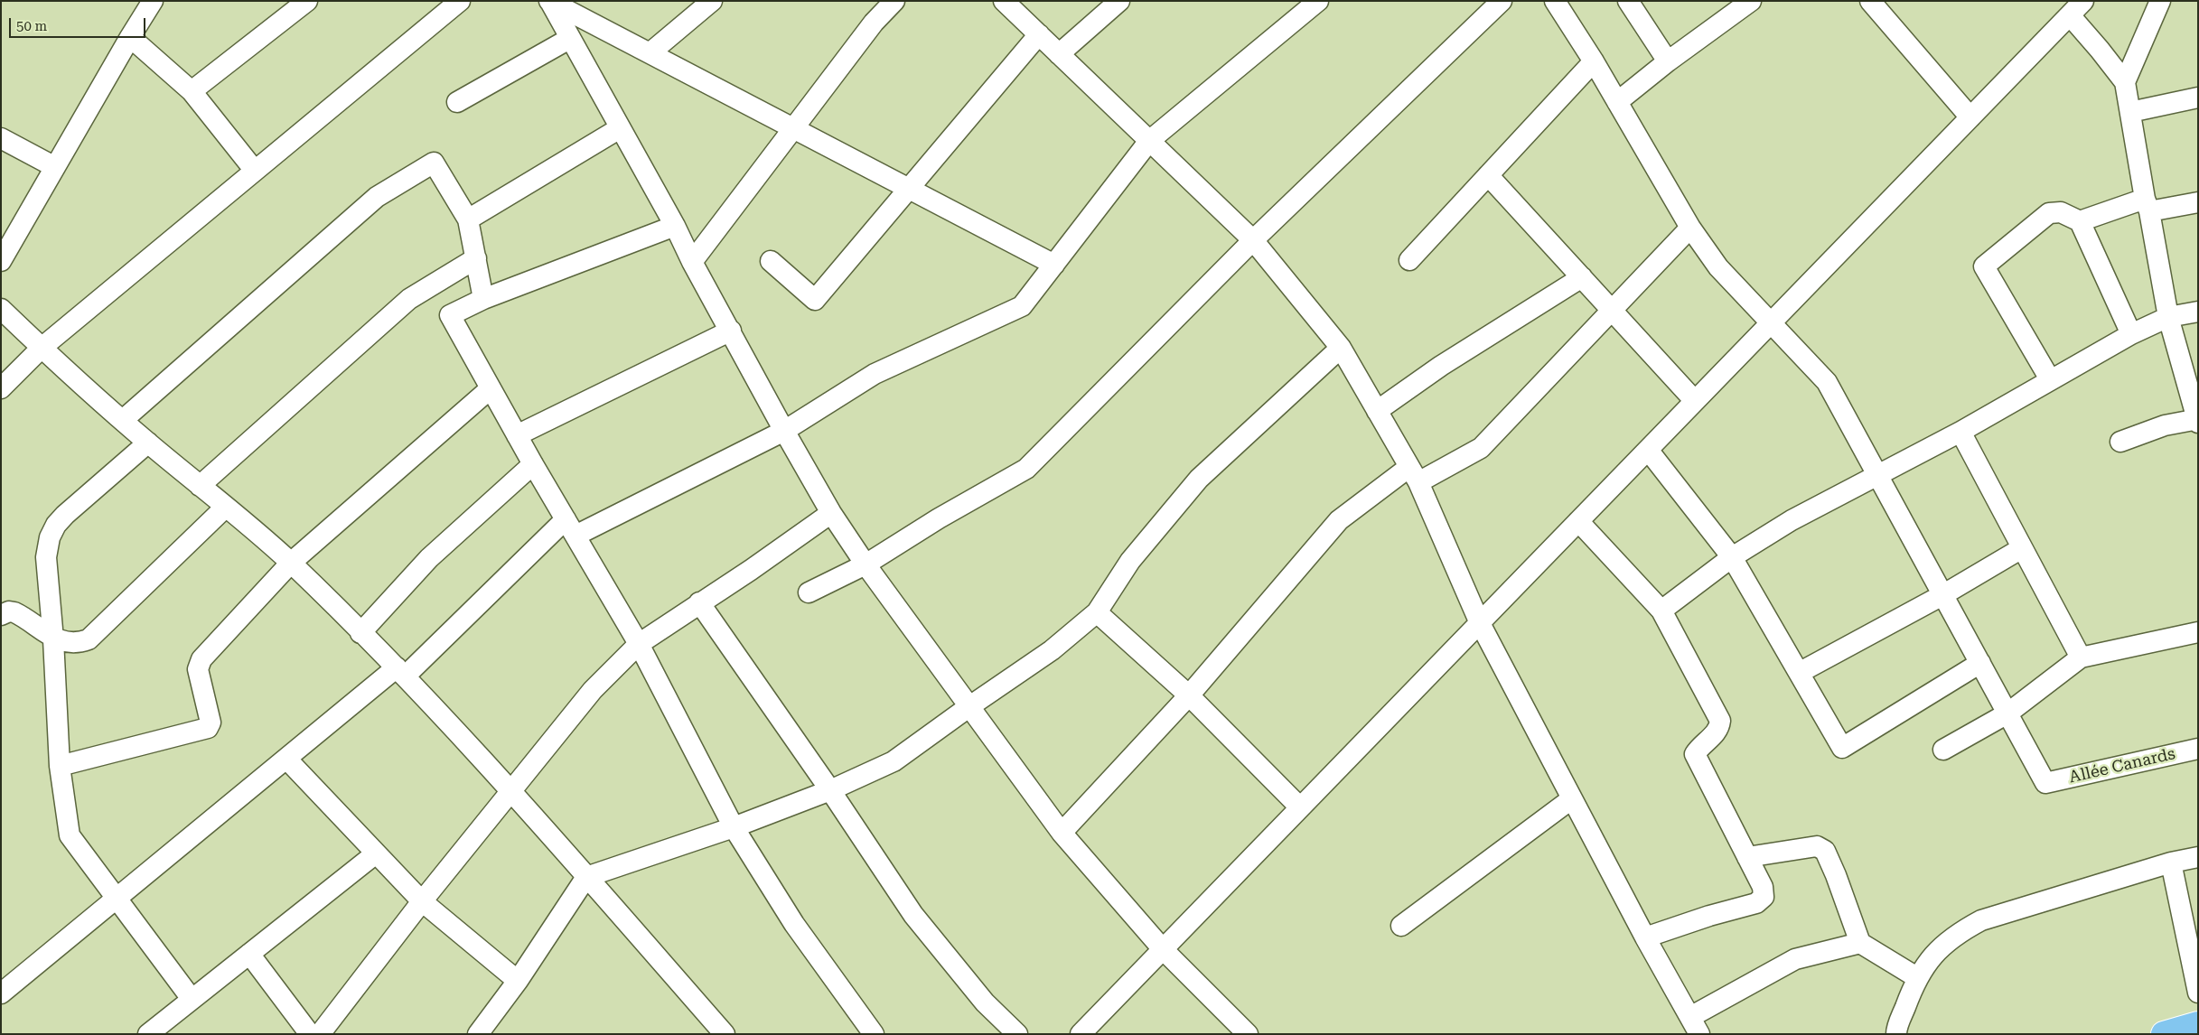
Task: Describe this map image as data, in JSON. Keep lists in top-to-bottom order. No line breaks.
{"streets":{"street":["Allée Canards"]},"scale_bar":"50 m"}
